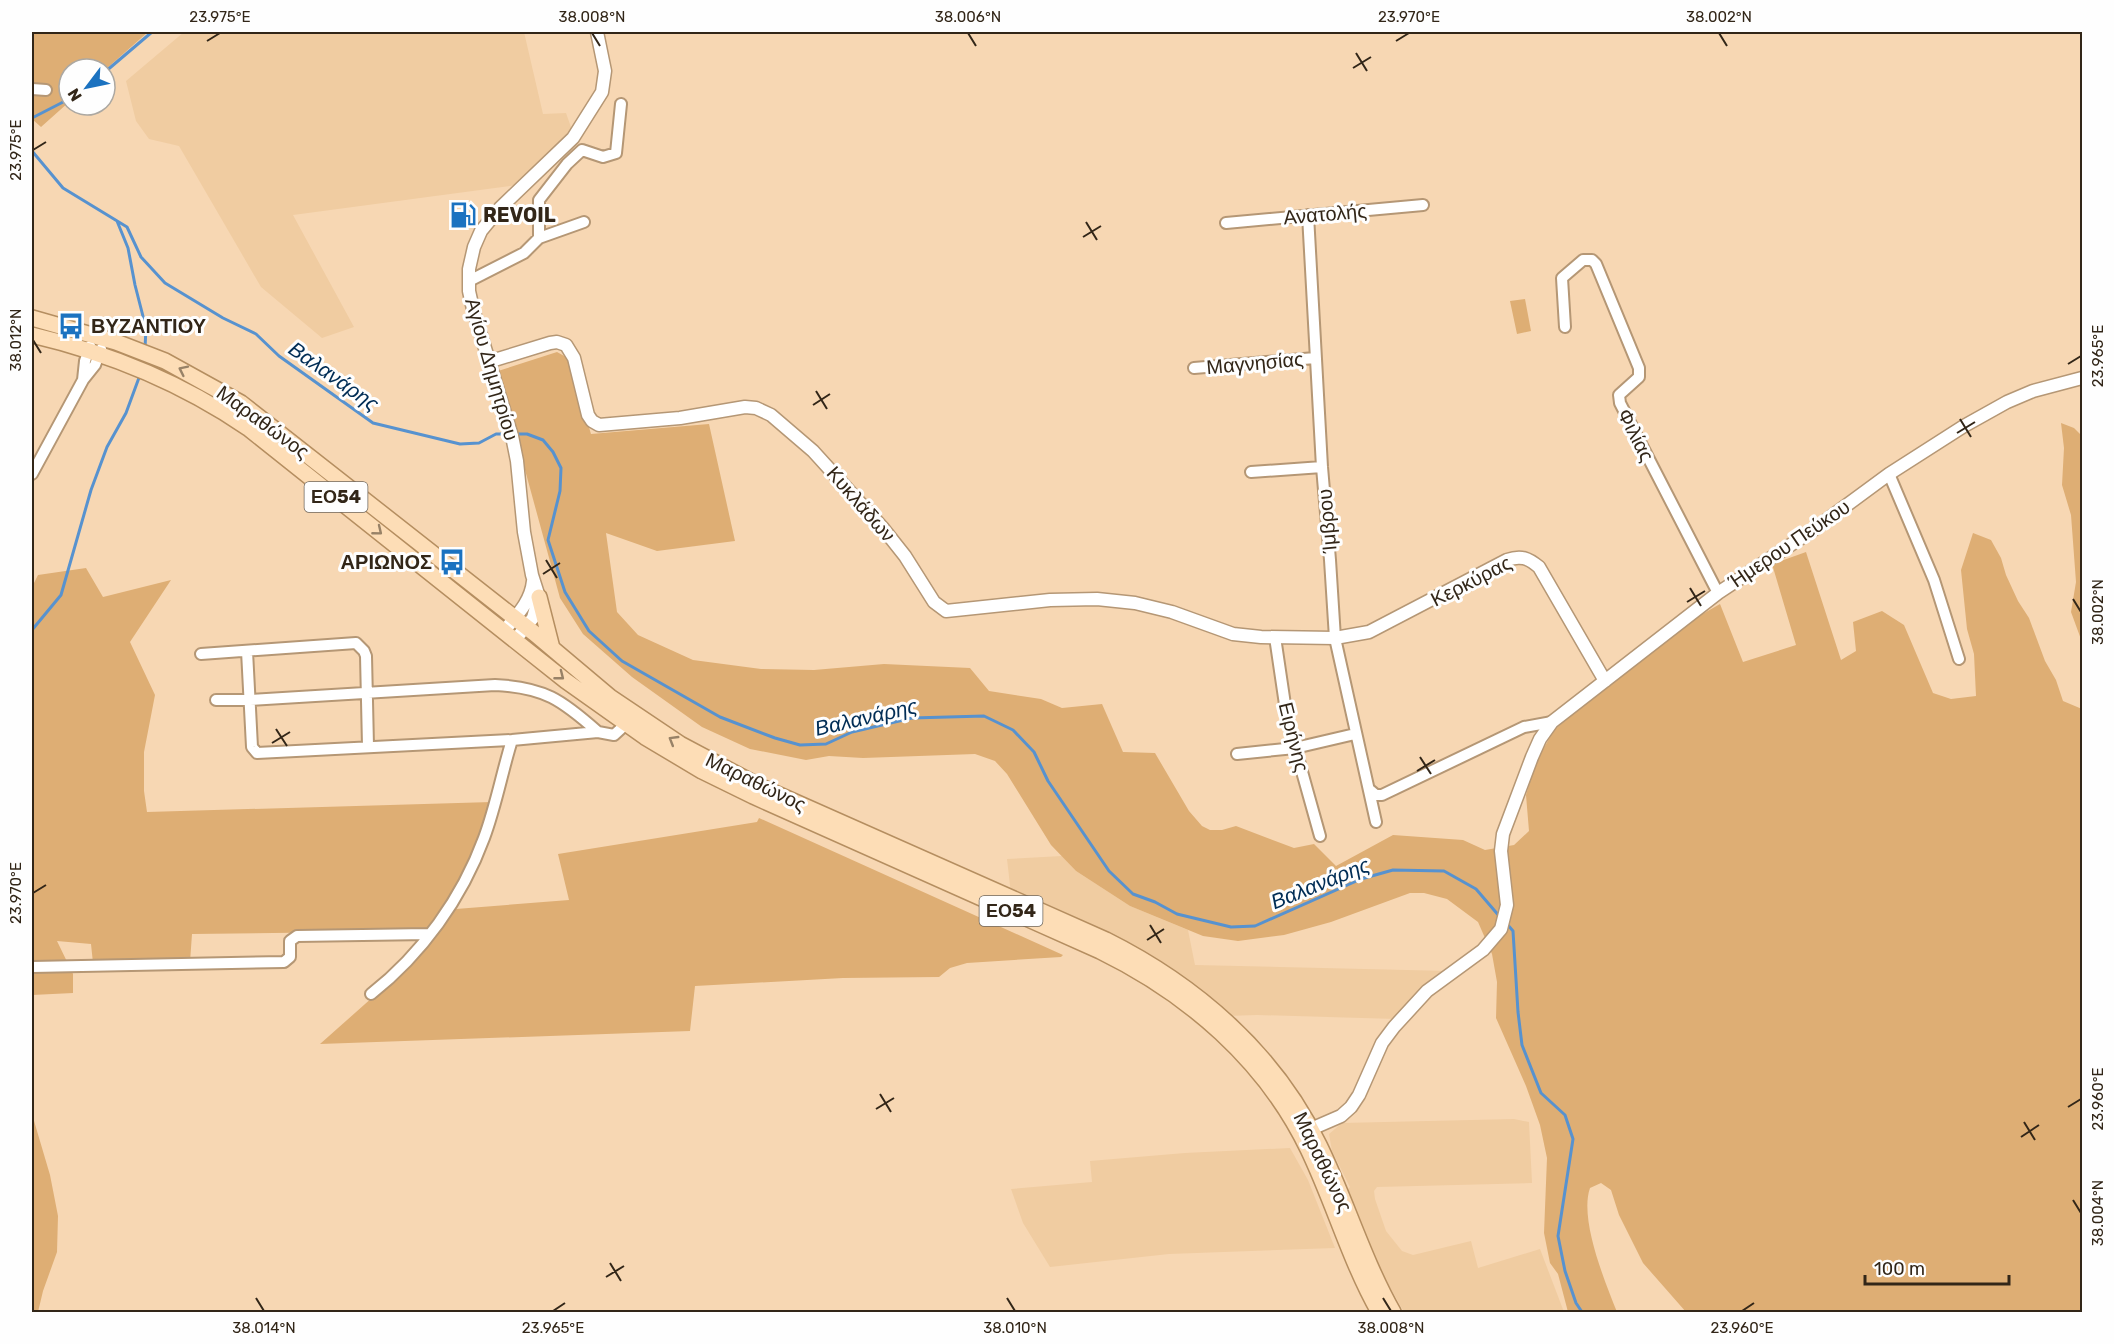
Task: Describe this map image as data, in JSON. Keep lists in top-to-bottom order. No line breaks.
{"streets":{"main road":["Μαραθώνος","ΕΟ54"],"street":["Ανατολής","Μαγνησίας","Αγίου Δημητρίου","Φιλίας","Κυκλάδων","Ίμβρου","Ήμερου Πεύκου","Κερκύρας","Ειρήνης"]},"crossings":[["Ανατολής","Ίμβρου"],["Μαγνησίας","Ίμβρου"],["Αγίου Δημητρίου","Μαραθώνος"],["Αγίου Δημητρίου","Κυκλάδων"],["Μαραθώνος","Ήμερου Πεύκου"],["Φιλίας","Ήμερου Πεύκου"],["Κυκλάδων","Κερκύρας"],["Κυκλάδων","Ειρήνης"],["Ίμβρου","Κερκύρας"],["Ήμερου Πεύκου","Κερκύρας"],["Κερκύρας","Ειρήνης"]],"water":["Βαλανάρης"],"places":{"fuel station":["REVOIL"],"bus stop":["ΒΥΖΑΝΤΙΟΥ","ΑΡΙΩΝΟΣ"]},"scale_bar":"100 m","north":"bottom left","coordinates":["23.975°E","38.008°N","38.006°N","23.970°E","38.002°N","38.012°N","23.965°E","23.960°E","38.004°N","38.014°N","38.010°N"]}
